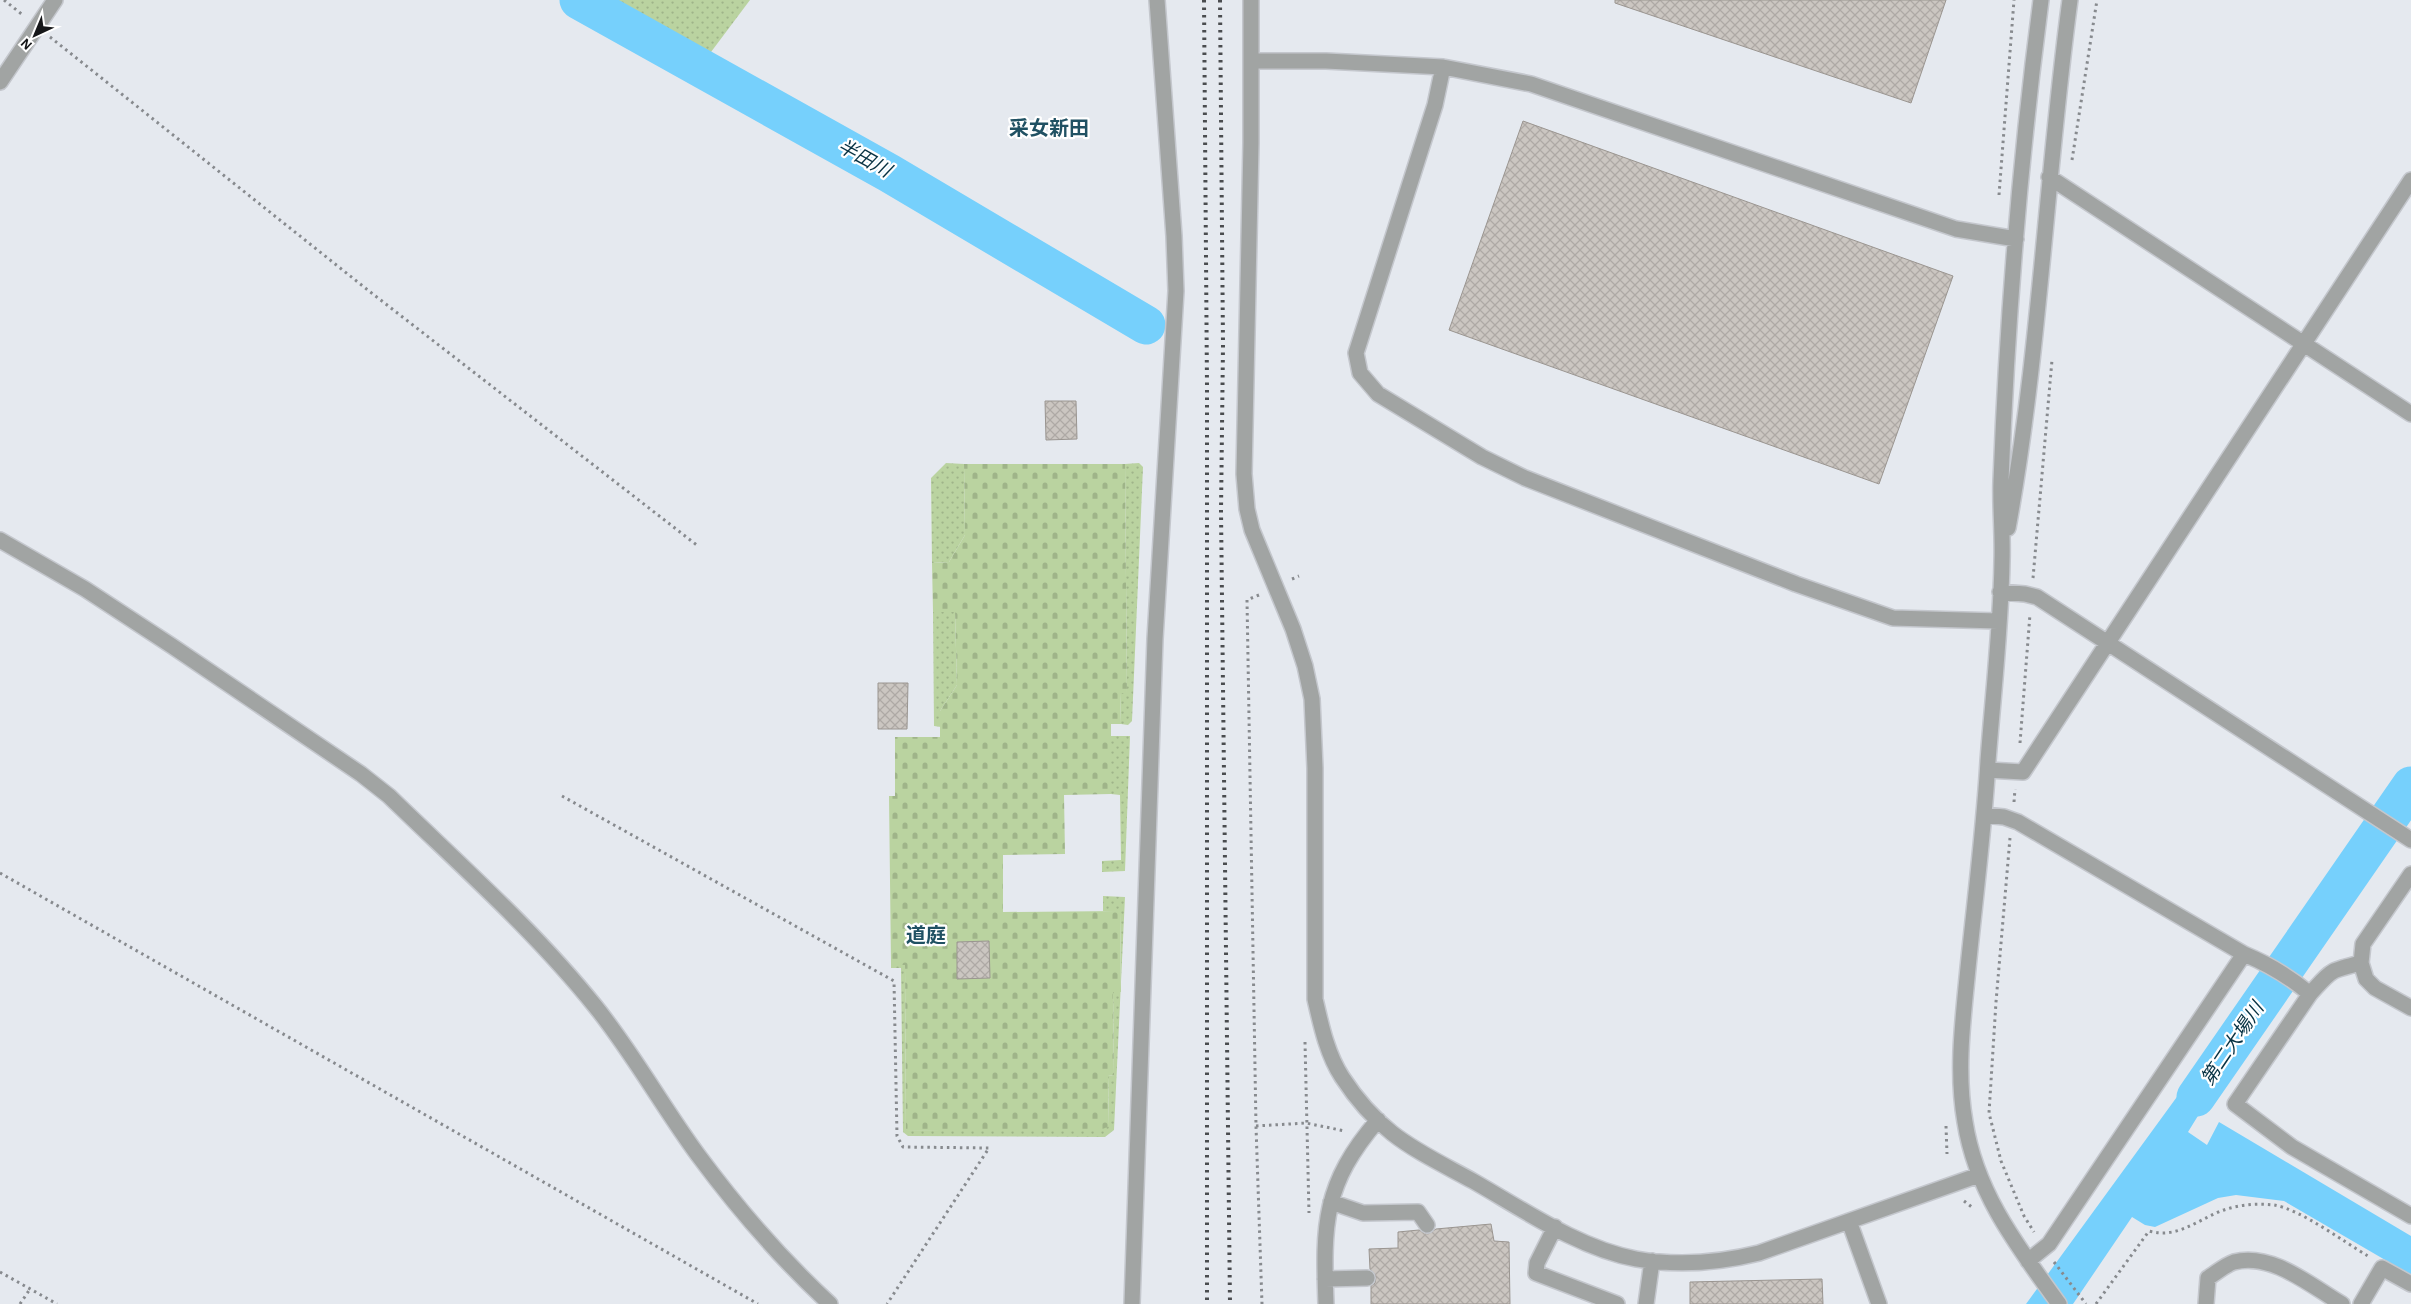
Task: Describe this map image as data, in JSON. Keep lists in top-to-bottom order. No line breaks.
{"districts":["采女新田","道庭"],"water":["半田川","第二大場川"],"north":"bottom left"}
